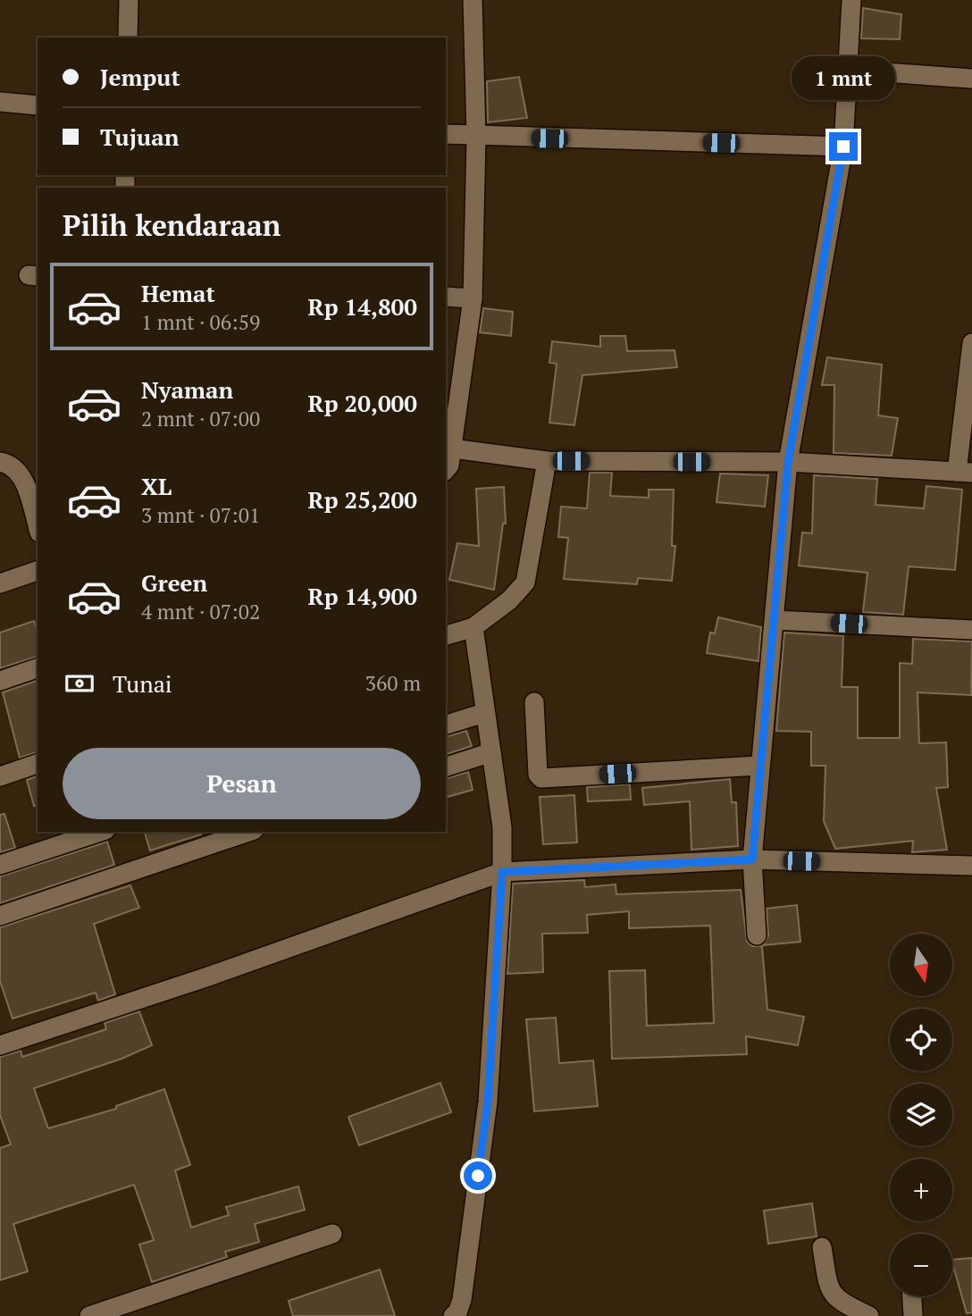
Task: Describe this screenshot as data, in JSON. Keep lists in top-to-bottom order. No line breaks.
{"north":"bottom","page":{"banner":["Jemput","Tujuan"],"bubble":"1 mnt","heading":"Pilih kendaraan","list":[{"name":"Hemat","note":"1 mnt · 06:59","value":"Rp 14,800"},{"name":"Nyaman","note":"2 mnt · 07:00","value":"Rp 20,000"},{"name":"XL","note":"3 mnt · 07:01","value":"Rp 25,200"},{"name":"Green","note":"4 mnt · 07:02","value":"Rp 14,900"}],"pay":["Tunai","360 m"],"buttons":"Pesan","map_buttons":["+","−"]}}
